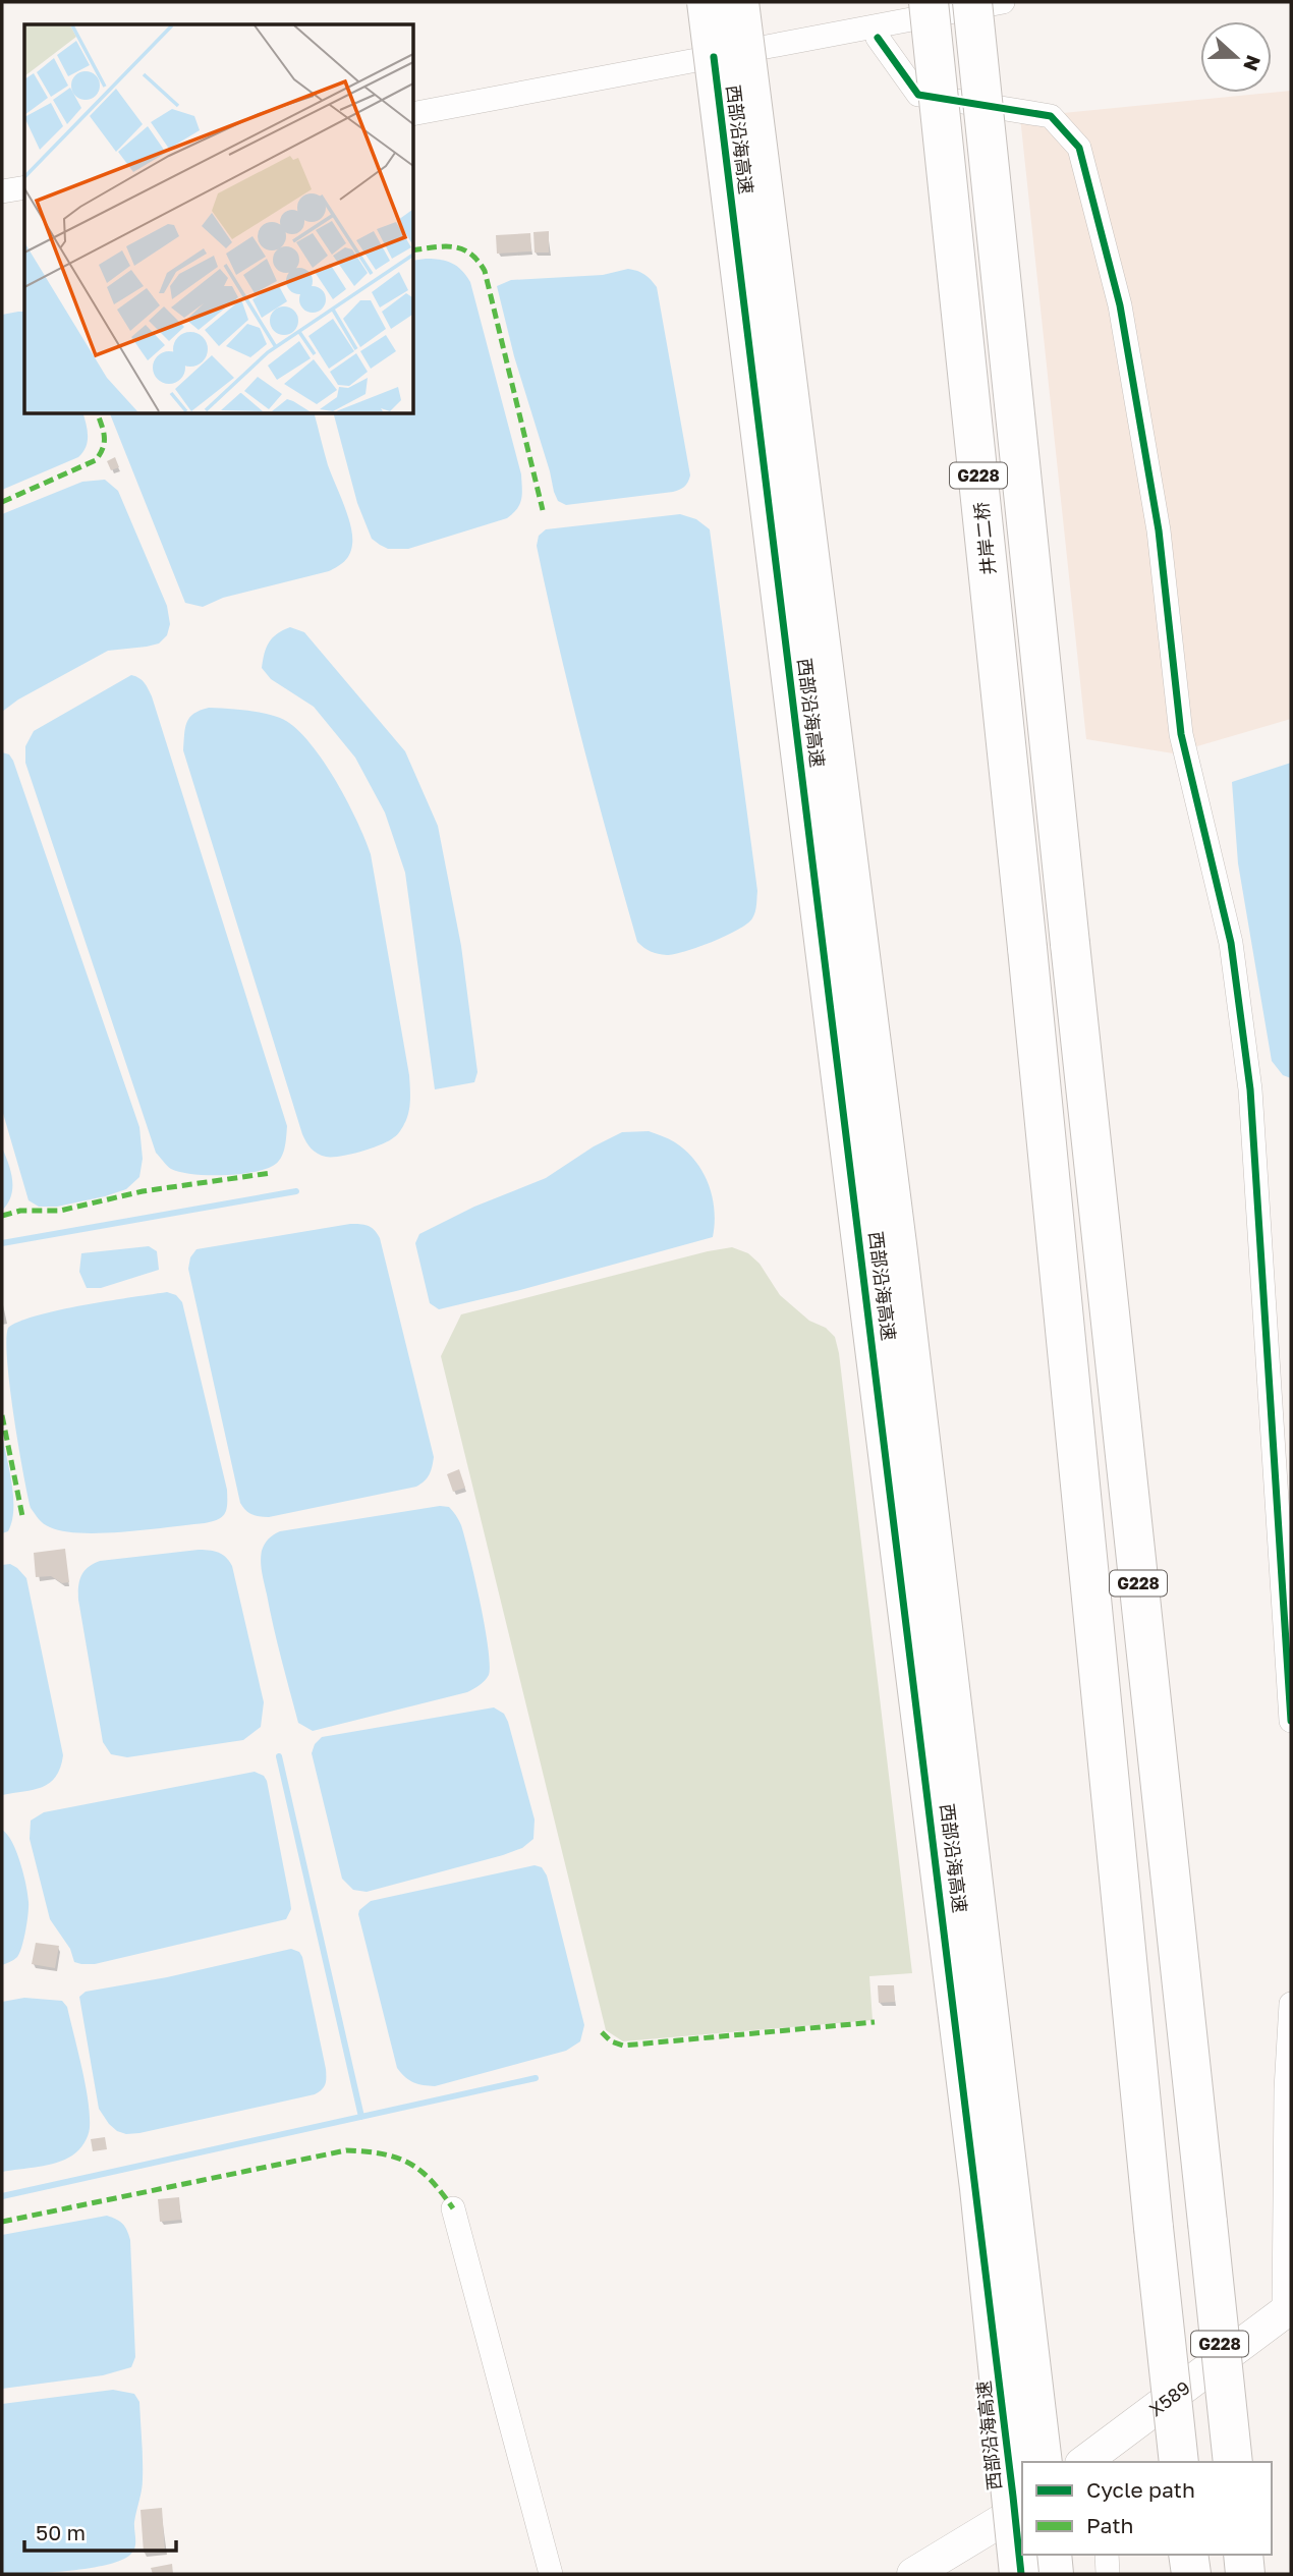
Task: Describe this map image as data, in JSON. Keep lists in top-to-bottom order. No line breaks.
{"streets":{"highway":["西部沿海高速","G228","井岸二桥"],"street":["X589"]},"legend":["Cycle path","Path"],"scale_bar":"50 m","north":"right"}
